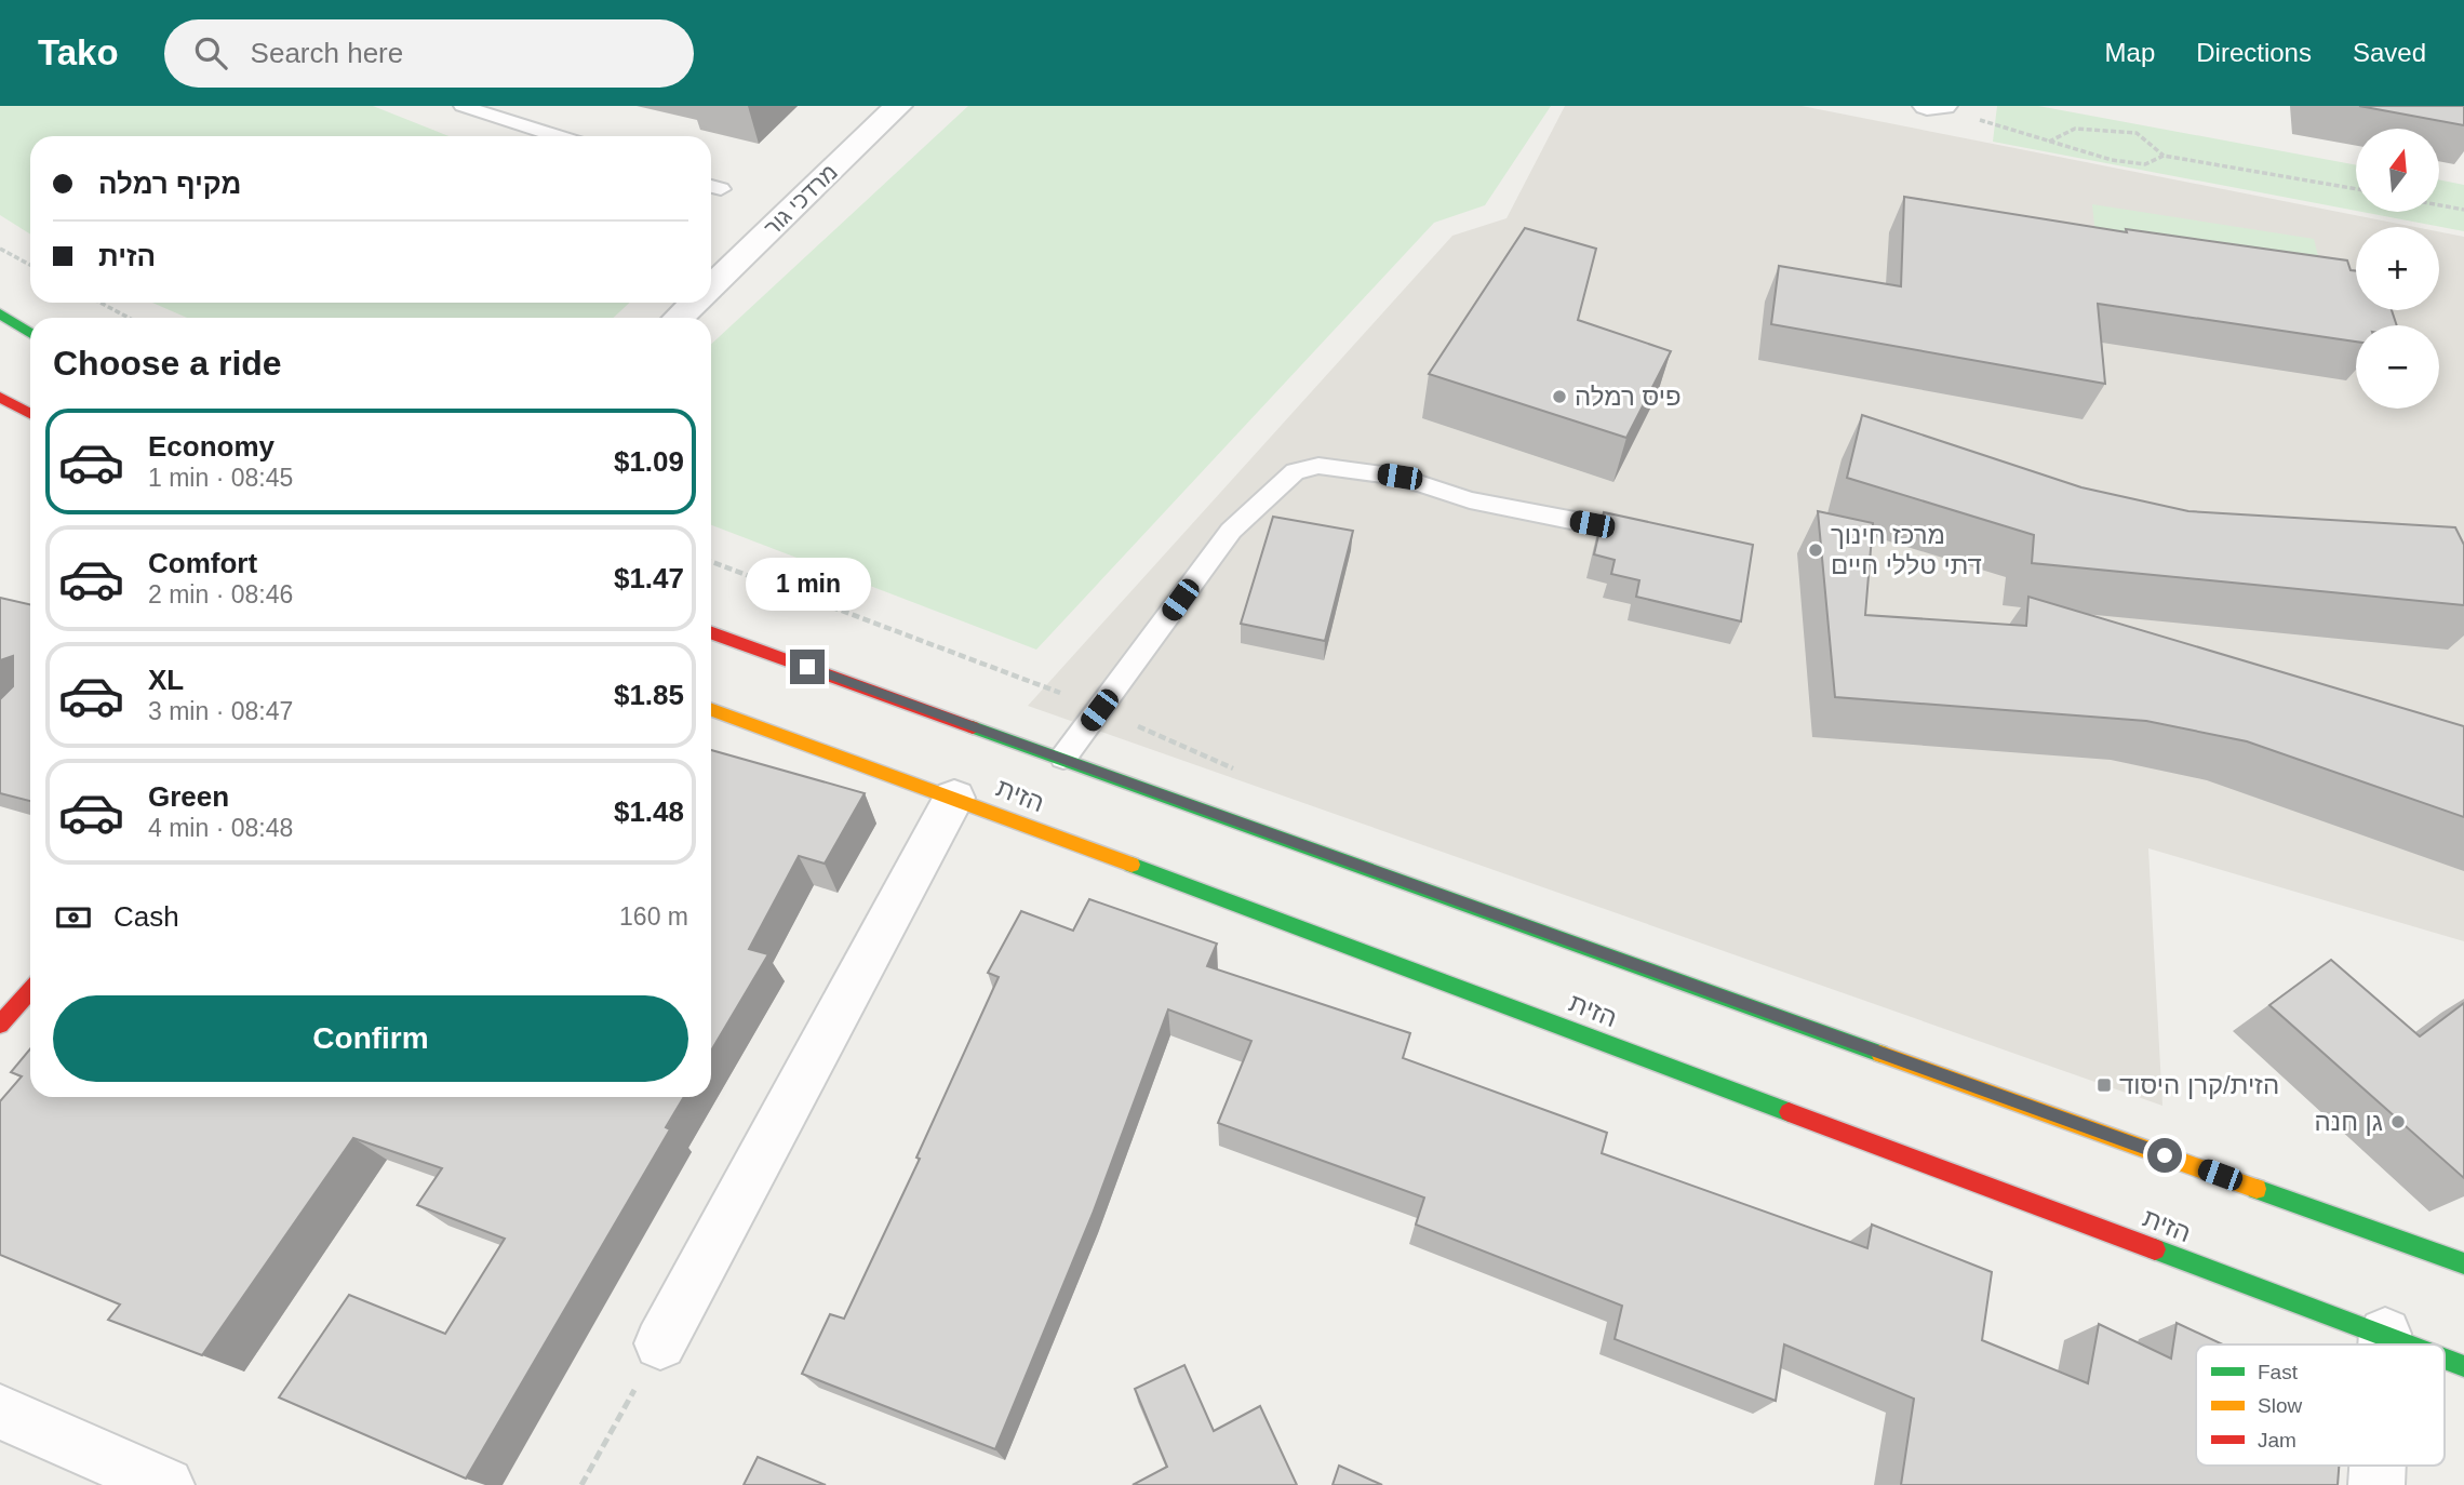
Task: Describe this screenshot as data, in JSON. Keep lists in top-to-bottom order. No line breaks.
{"streets":{"main road":["הזית"],"street":["מרדכי גור"]},"places":{"other":["פיס רמלה","מרכז חינוך דתי טללי חיים","גן חנה"],"transit":["הזית/קרן היסוד"]},"legend":["Fast","Slow","Jam"],"north":"top","page":{"header":"Tako","search":"Search here","nav":["Map","Directions","Saved"],"map_buttons":["+","−"],"banner":["מקיף רמלה","הזית"],"heading":"Choose a ride","list":[{"name":"Economy","note":"1 min · 08:45","value":"$1.09"},{"name":"Comfort","note":"2 min · 08:46","value":"$1.47"},{"name":"XL","note":"3 min · 08:47","value":"$1.85"},{"name":"Green","note":"4 min · 08:48","value":"$1.48"}],"bubble":"1 min","pay":["Cash","160 m"],"buttons":"Confirm"}}
